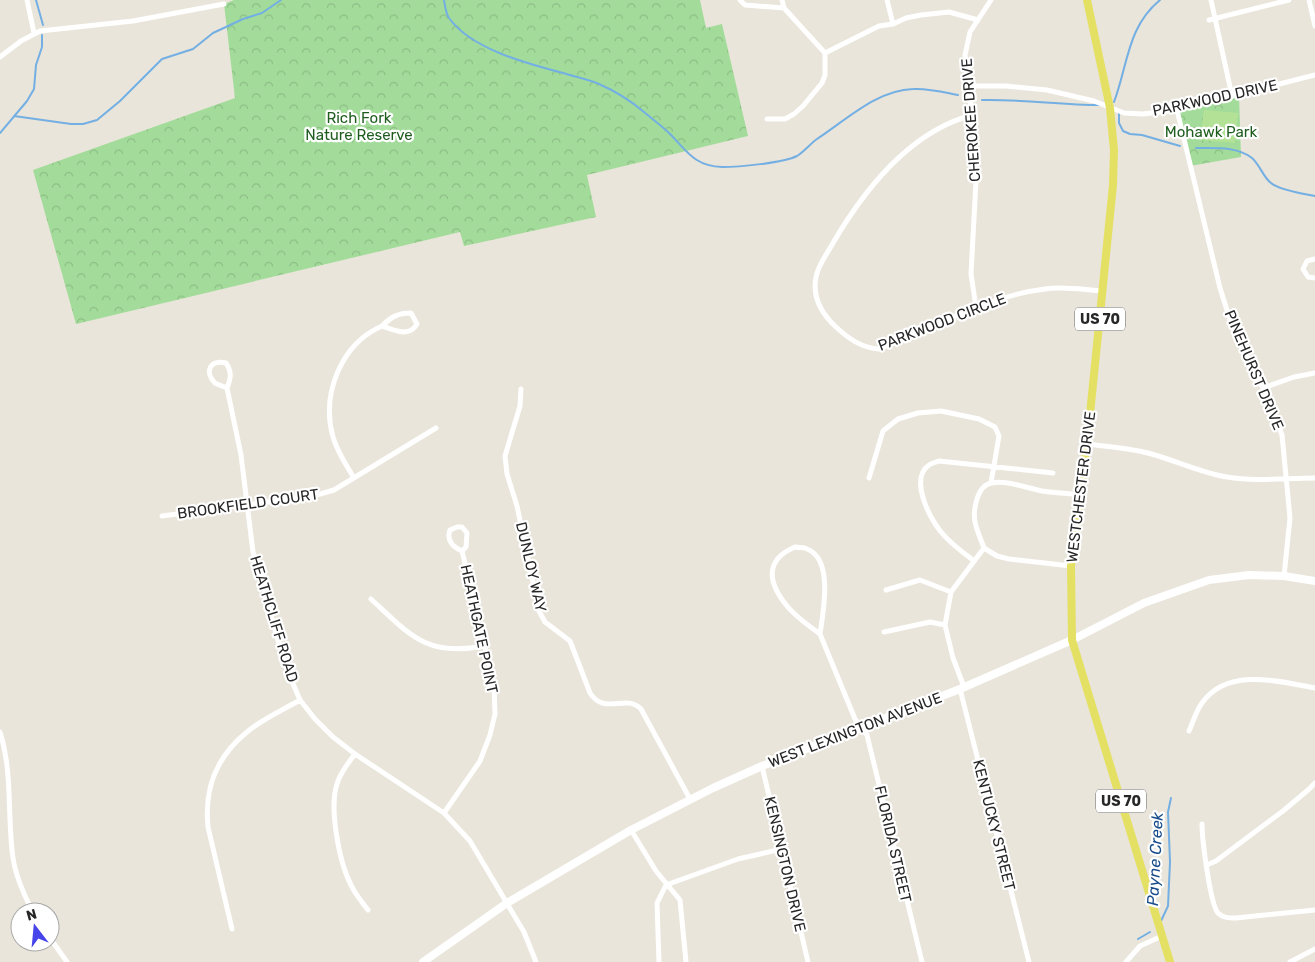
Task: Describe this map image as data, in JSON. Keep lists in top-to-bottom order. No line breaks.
{"streets":{"main road":["US 70","WESTCHESTER DRIVE"],"street":["PARKWOOD DRIVE","CHEROKEE DRIVE","PARKWOOD CIRCLE","PINEHURST DRIVE","BROOKFIELD COURT","DUNLOY WAY","HEATHCLIFF ROAD","HEATHGATE POINT","WEST LEXINGTON AVENUE","KENTUCKY STREET","FLORIDA STREET","KENSINGTON DRIVE"]},"crossings":[["PARKWOOD DRIVE","CHEROKEE DRIVE"],["PARKWOOD DRIVE","PINEHURST DRIVE"],["PARKWOOD DRIVE","WESTCHESTER DRIVE"],["CHEROKEE DRIVE","PARKWOOD CIRCLE"],["PARKWOOD CIRCLE","WESTCHESTER DRIVE"],["PINEHURST DRIVE","WEST LEXINGTON AVENUE"],["WESTCHESTER DRIVE","WEST LEXINGTON AVENUE"],["BROOKFIELD COURT","HEATHCLIFF ROAD"],["DUNLOY WAY","WEST LEXINGTON AVENUE"],["HEATHCLIFF ROAD","HEATHGATE POINT"],["HEATHCLIFF ROAD","WEST LEXINGTON AVENUE"],["WEST LEXINGTON AVENUE","KENTUCKY STREET"],["WEST LEXINGTON AVENUE","FLORIDA STREET"],["WEST LEXINGTON AVENUE","KENSINGTON DRIVE"]],"water":["Payne Creek"],"parks":["Rich Fork Nature Reserve","Mohawk Park"],"north":"top"}
